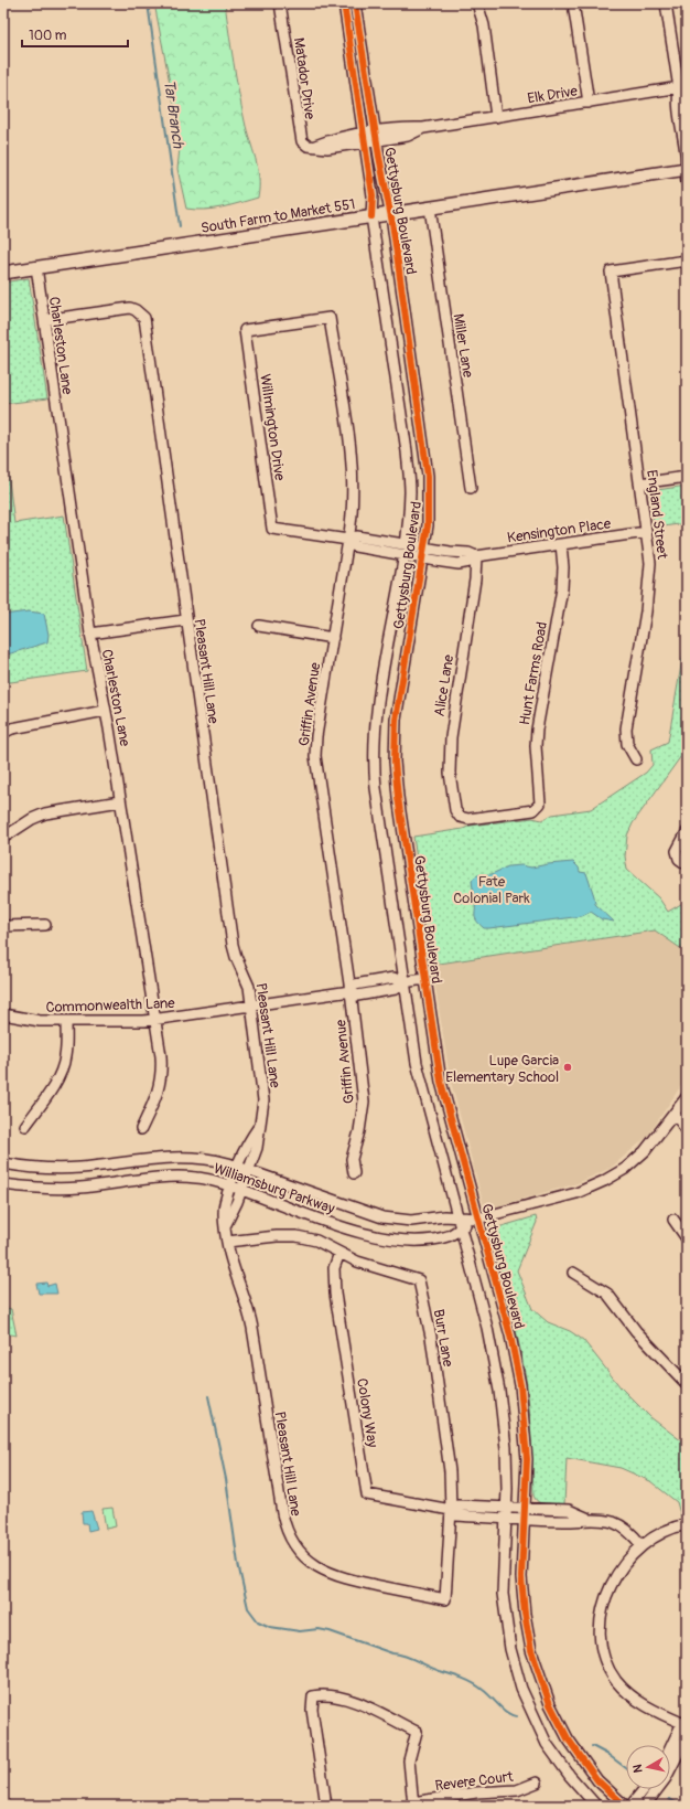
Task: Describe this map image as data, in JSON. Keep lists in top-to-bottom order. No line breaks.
{"streets":{"main road":["South Farm to Market 551"],"street":["Matador Drive","Elk Drive","Gettysburg Boulevard","Charleston Lane","Miller Lane","Willmington Drive","England Street","Kensington Place","Pleasant Hill Lane","Hunt Farms Road","Alice Lane","Griffin Avenue","Commonwealth Lane","Williamsburg Parkway","Burr Lane","Colony Way","Revere Court"]},"crossings":[["Matador Drive","Elk Drive"],["Matador Drive","Gettysburg Boulevard"],["Elk Drive","Gettysburg Boulevard"],["Gettysburg Boulevard","South Farm to Market 551"],["Gettysburg Boulevard","Kensington Place"],["Gettysburg Boulevard","Commonwealth Lane"],["Gettysburg Boulevard","Williamsburg Parkway"],["Gettysburg Boulevard","Colony Way"],["South Farm to Market 551","Charleston Lane"],["South Farm to Market 551","Miller Lane"],["Charleston Lane","Pleasant Hill Lane"],["Charleston Lane","Commonwealth Lane"],["Willmington Drive","Kensington Place"],["Willmington Drive","Griffin Avenue"],["England Street","Kensington Place"],["Kensington Place","Hunt Farms Road"],["Kensington Place","Alice Lane"],["Kensington Place","Griffin Avenue"],["Pleasant Hill Lane","Commonwealth Lane"],["Pleasant Hill Lane","Williamsburg Parkway"],["Pleasant Hill Lane","Burr Lane"],["Hunt Farms Road","Alice Lane"],["Griffin Avenue","Commonwealth Lane"],["Burr Lane","Colony Way"]],"water":["Tar Branch"],"parks":["Fate Colonial Park"],"places":["Lupe Garcia Elementary School"],"scale_bar":"100 m","north":"left"}
